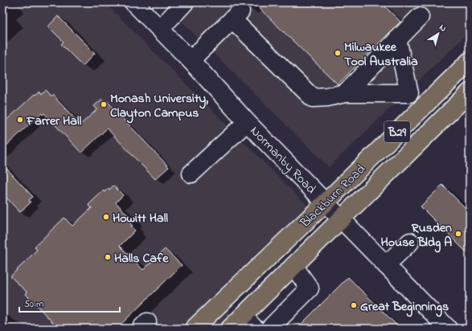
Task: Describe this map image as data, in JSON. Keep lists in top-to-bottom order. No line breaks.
{"streets":{"main road":["B29","Blackburn Road"],"street":["Normanby Road"]},"crossings":[["Normanby Road","Blackburn Road"]],"places":["Milwaukee Tool Australia","Monash University, Clayton Campus","Farrer Hall","Howitt Hall","Rusden House Bldg A","Halls Cafe","Great Beginnings"],"scale_bar":"50 m","north":"top right"}
